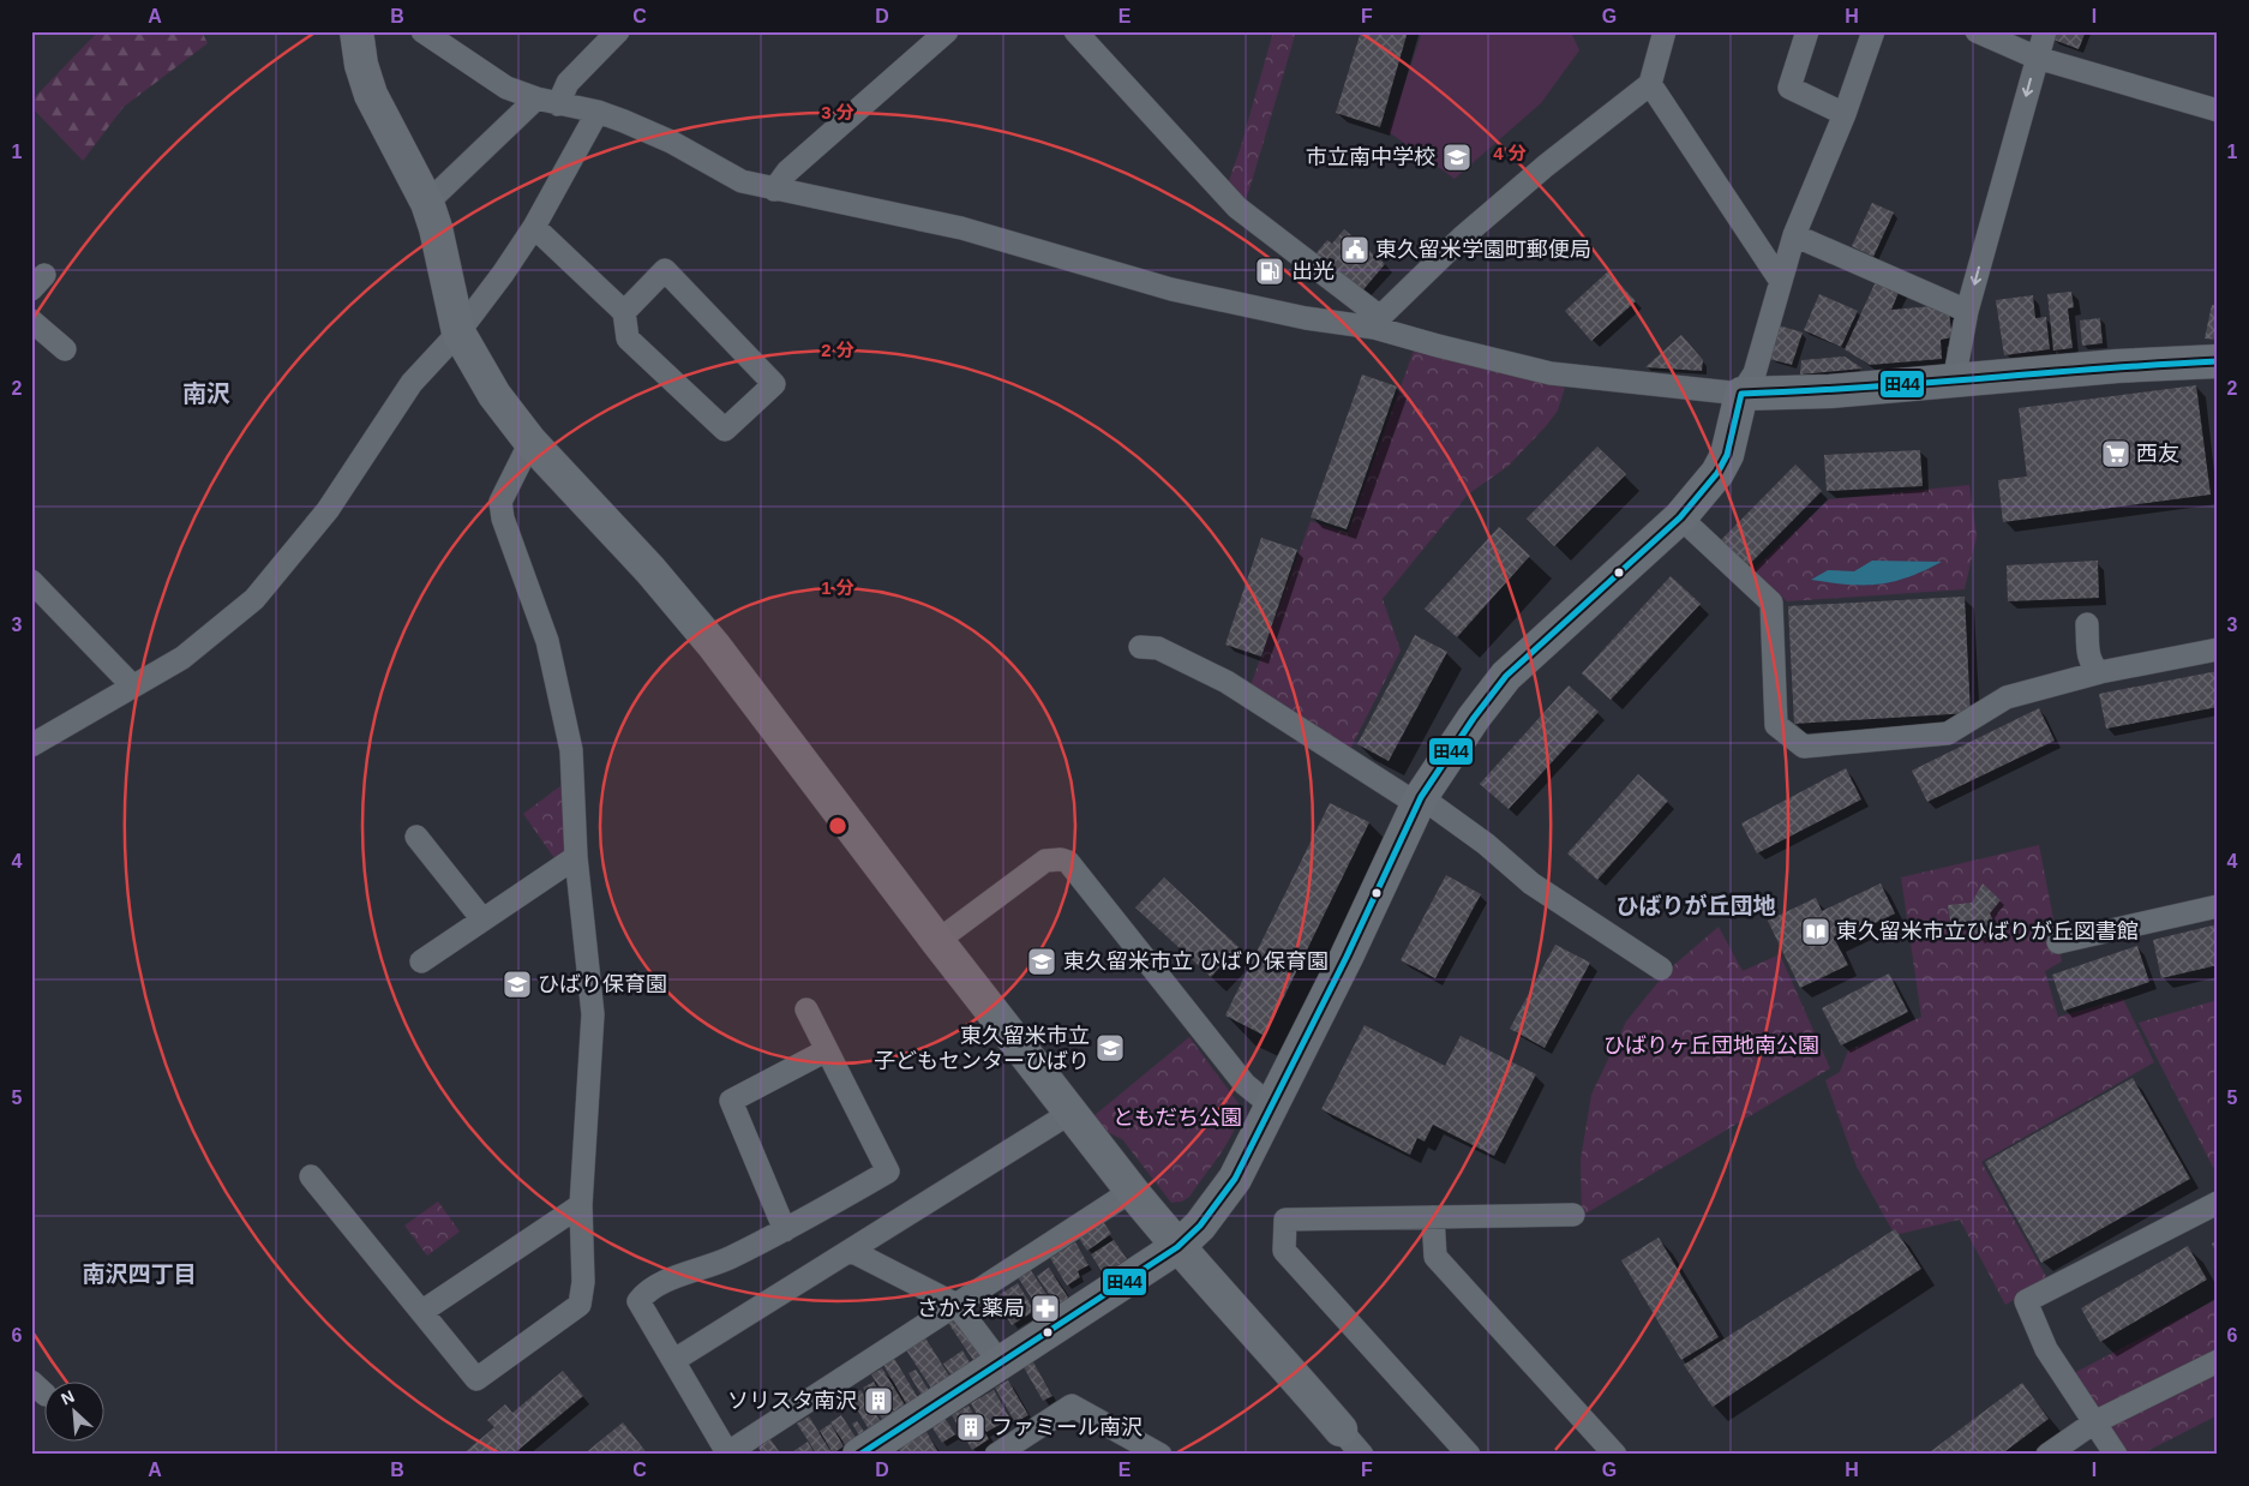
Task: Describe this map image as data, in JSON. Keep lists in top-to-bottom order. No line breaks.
{"districts":["南沢","ひばりが丘団地","南沢四丁目"],"parks":["ひばりヶ丘団地南公園","ともだち公園"],"places":{"school or university":["市立南中学校","東久留米市立 ひばり保育園","ひばり保育園","東久留米市立 子どもセンターひばり"],"public building":["東久留米学園町郵便局"],"fuel station":["出光"],"supermarket":["西友"],"library":["東久留米市立ひばりが丘図書館"],"pharmacy":["さかえ薬局"],"building":["ソリスタ南沢","ファミール南沢"]},"lines":["transit line 田44"],"north":"top left","grid":{"columns":["A","B","C","D","E","F","G","H","I"],"rows":["1","2","3","4","5","6"]},"rings":["3 分","4 分","2 分","1 分"]}
